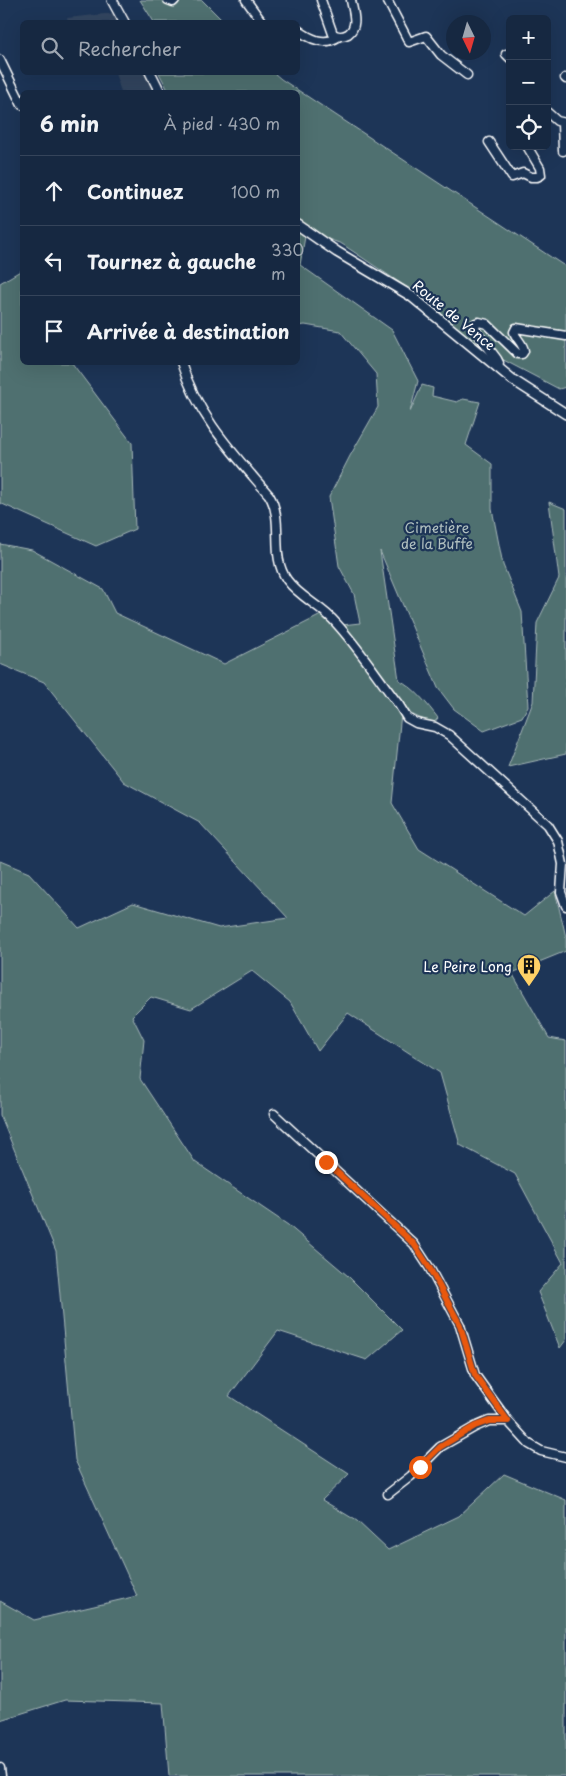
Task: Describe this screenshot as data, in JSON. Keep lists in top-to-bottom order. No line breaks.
{"streets":{"main road":["Route de Vence"]},"parks":["Cimetière de la Buffe"],"places":{"building":["Le Peire Long"]},"north":"bottom","page":{"map_buttons":["+","−"],"search":"Rechercher","heading":["6 min","À pied · 430 m"],"list":[["Continuez","100 m"],["Tournez à gauche","330 m"],"Arrivée à destination"]}}
